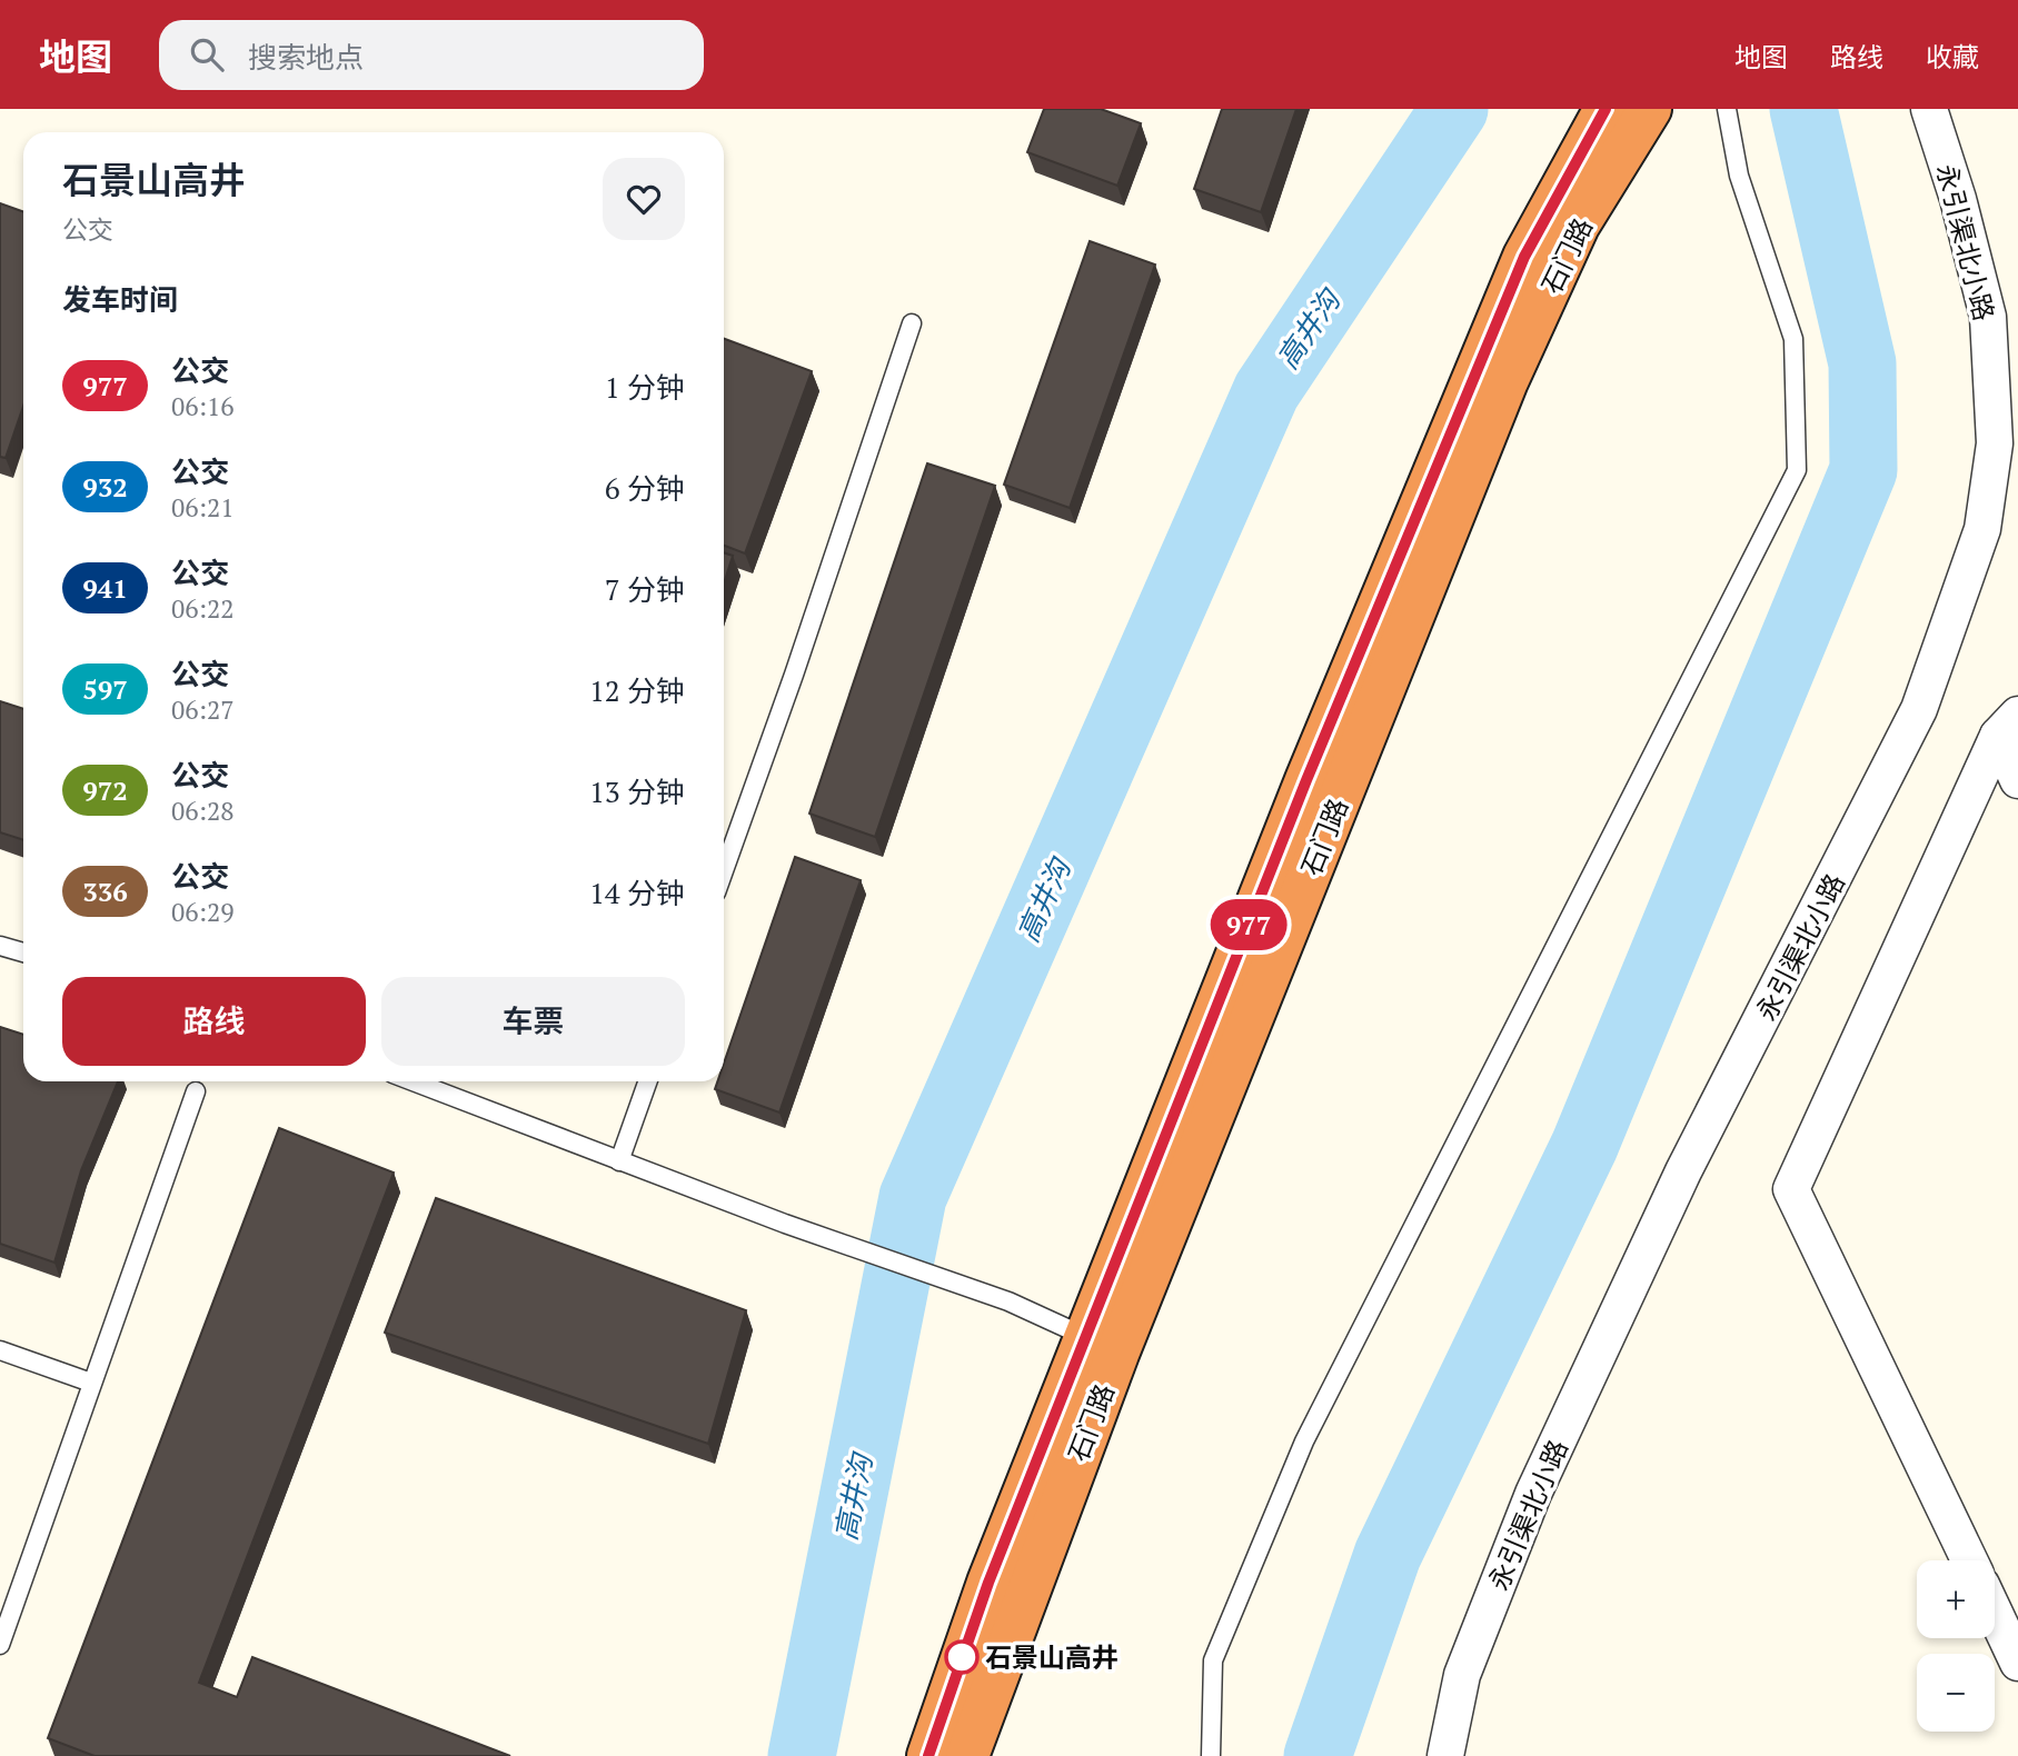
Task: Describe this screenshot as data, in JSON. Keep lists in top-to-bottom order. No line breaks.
{"streets":{"highway":["石门路"],"street":["永引渠北小路"]},"water":["高井沟"],"places":["石景山高井"],"lines":["bus line 977"],"page":{"header":"地图","search":"搜索地点","nav":["地图","路线","收藏"],"on_map":"977","heading":[["石景山高井","公交"],"发车时间"],"list":[{"mark":"977","name":"公交","note":"06:16","value":"1 分钟"},{"mark":"932","name":"公交","note":"06:21","value":"6 分钟"},{"mark":"941","name":"公交","note":"06:22","value":"7 分钟"},{"mark":"597","name":"公交","note":"06:27","value":"12 分钟"},{"mark":"972","name":"公交","note":"06:28","value":"13 分钟"},{"mark":"336","name":"公交","note":"06:29","value":"14 分钟"}],"buttons":["路线","车票"],"map_buttons":["+","−"]}}
